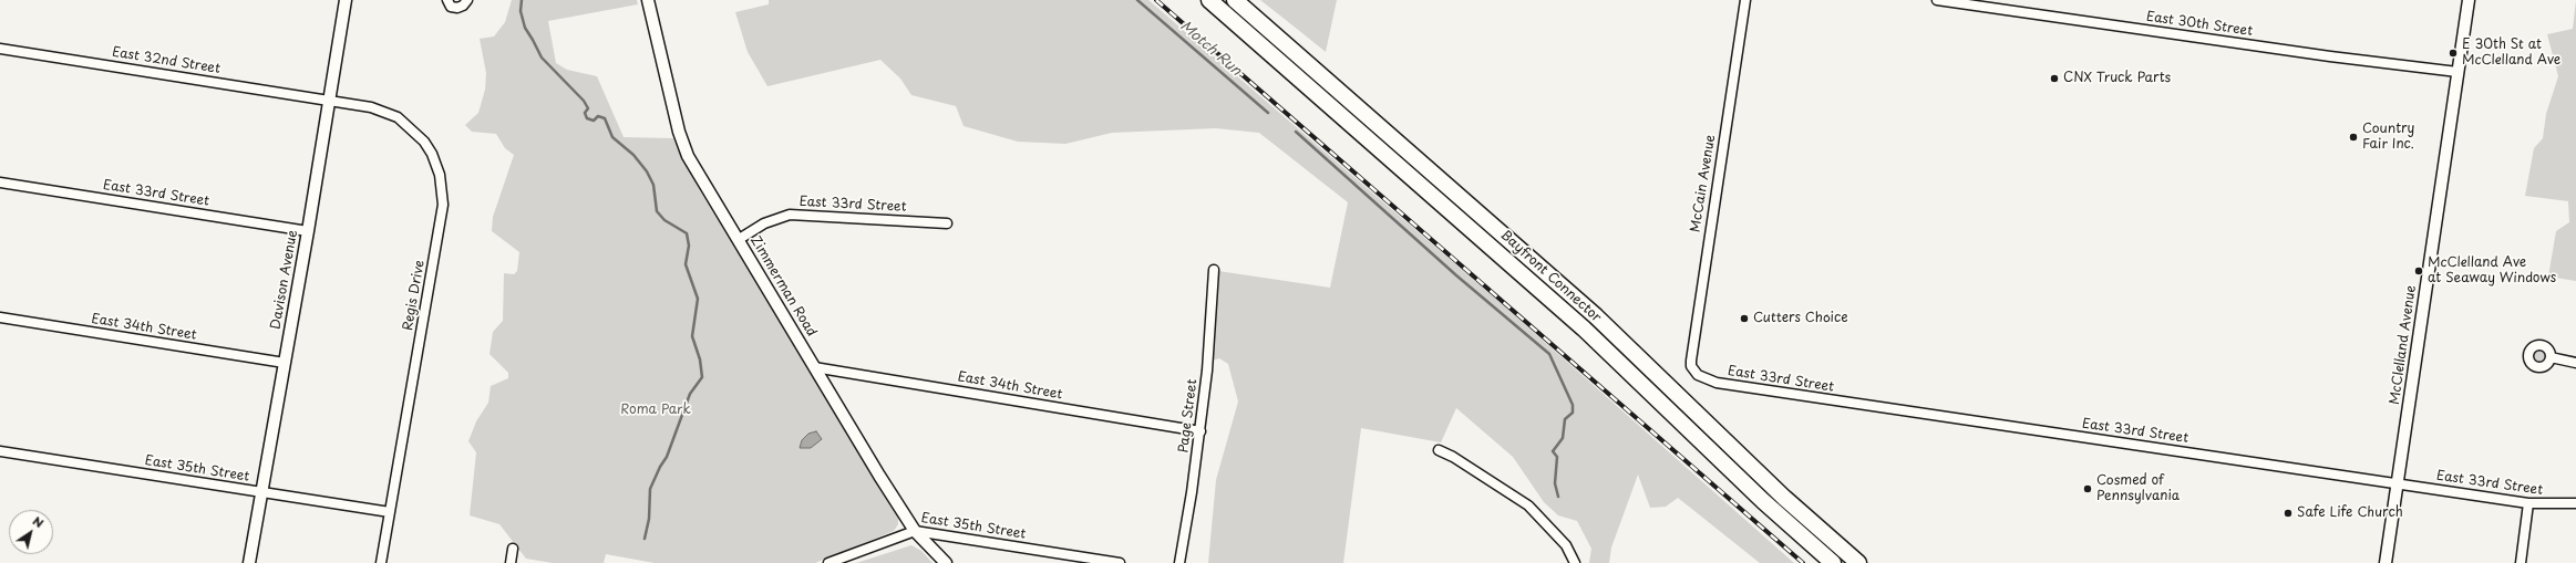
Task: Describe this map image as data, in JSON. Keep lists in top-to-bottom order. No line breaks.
{"streets":{"highway":["Bayfront Connector"],"street":["East 30th Street","East 32nd Street","McCain Avenue","East 33rd Street","Davison Avenue","Zimmerman Road","Regis Drive","East 34th Street","McClelland Avenue","Page Street","East 35th Street"]},"crossings":[["East 30th Street","McClelland Avenue"],["East 32nd Street","Davison Avenue"],["East 32nd Street","Regis Drive"],["McCain Avenue","East 33rd Street"],["East 33rd Street","Davison Avenue"],["East 33rd Street","Zimmerman Road"],["East 33rd Street","McClelland Avenue"],["Davison Avenue","Regis Drive"],["Davison Avenue","East 34th Street"],["Davison Avenue","East 35th Street"],["Zimmerman Road","East 34th Street"],["Zimmerman Road","East 35th Street"],["Regis Drive","East 35th Street"],["East 34th Street","Page Street"]],"water":["Motch Run"],"parks":["Roma Park"],"places":["E 30th St at McClelland Ave","CNX Truck Parts","Country Fair Inc.","McClelland Ave at Seaway Windows","Cutters Choice","Cosmed of Pennsylvania","Safe Life Church"],"north":"top right"}
